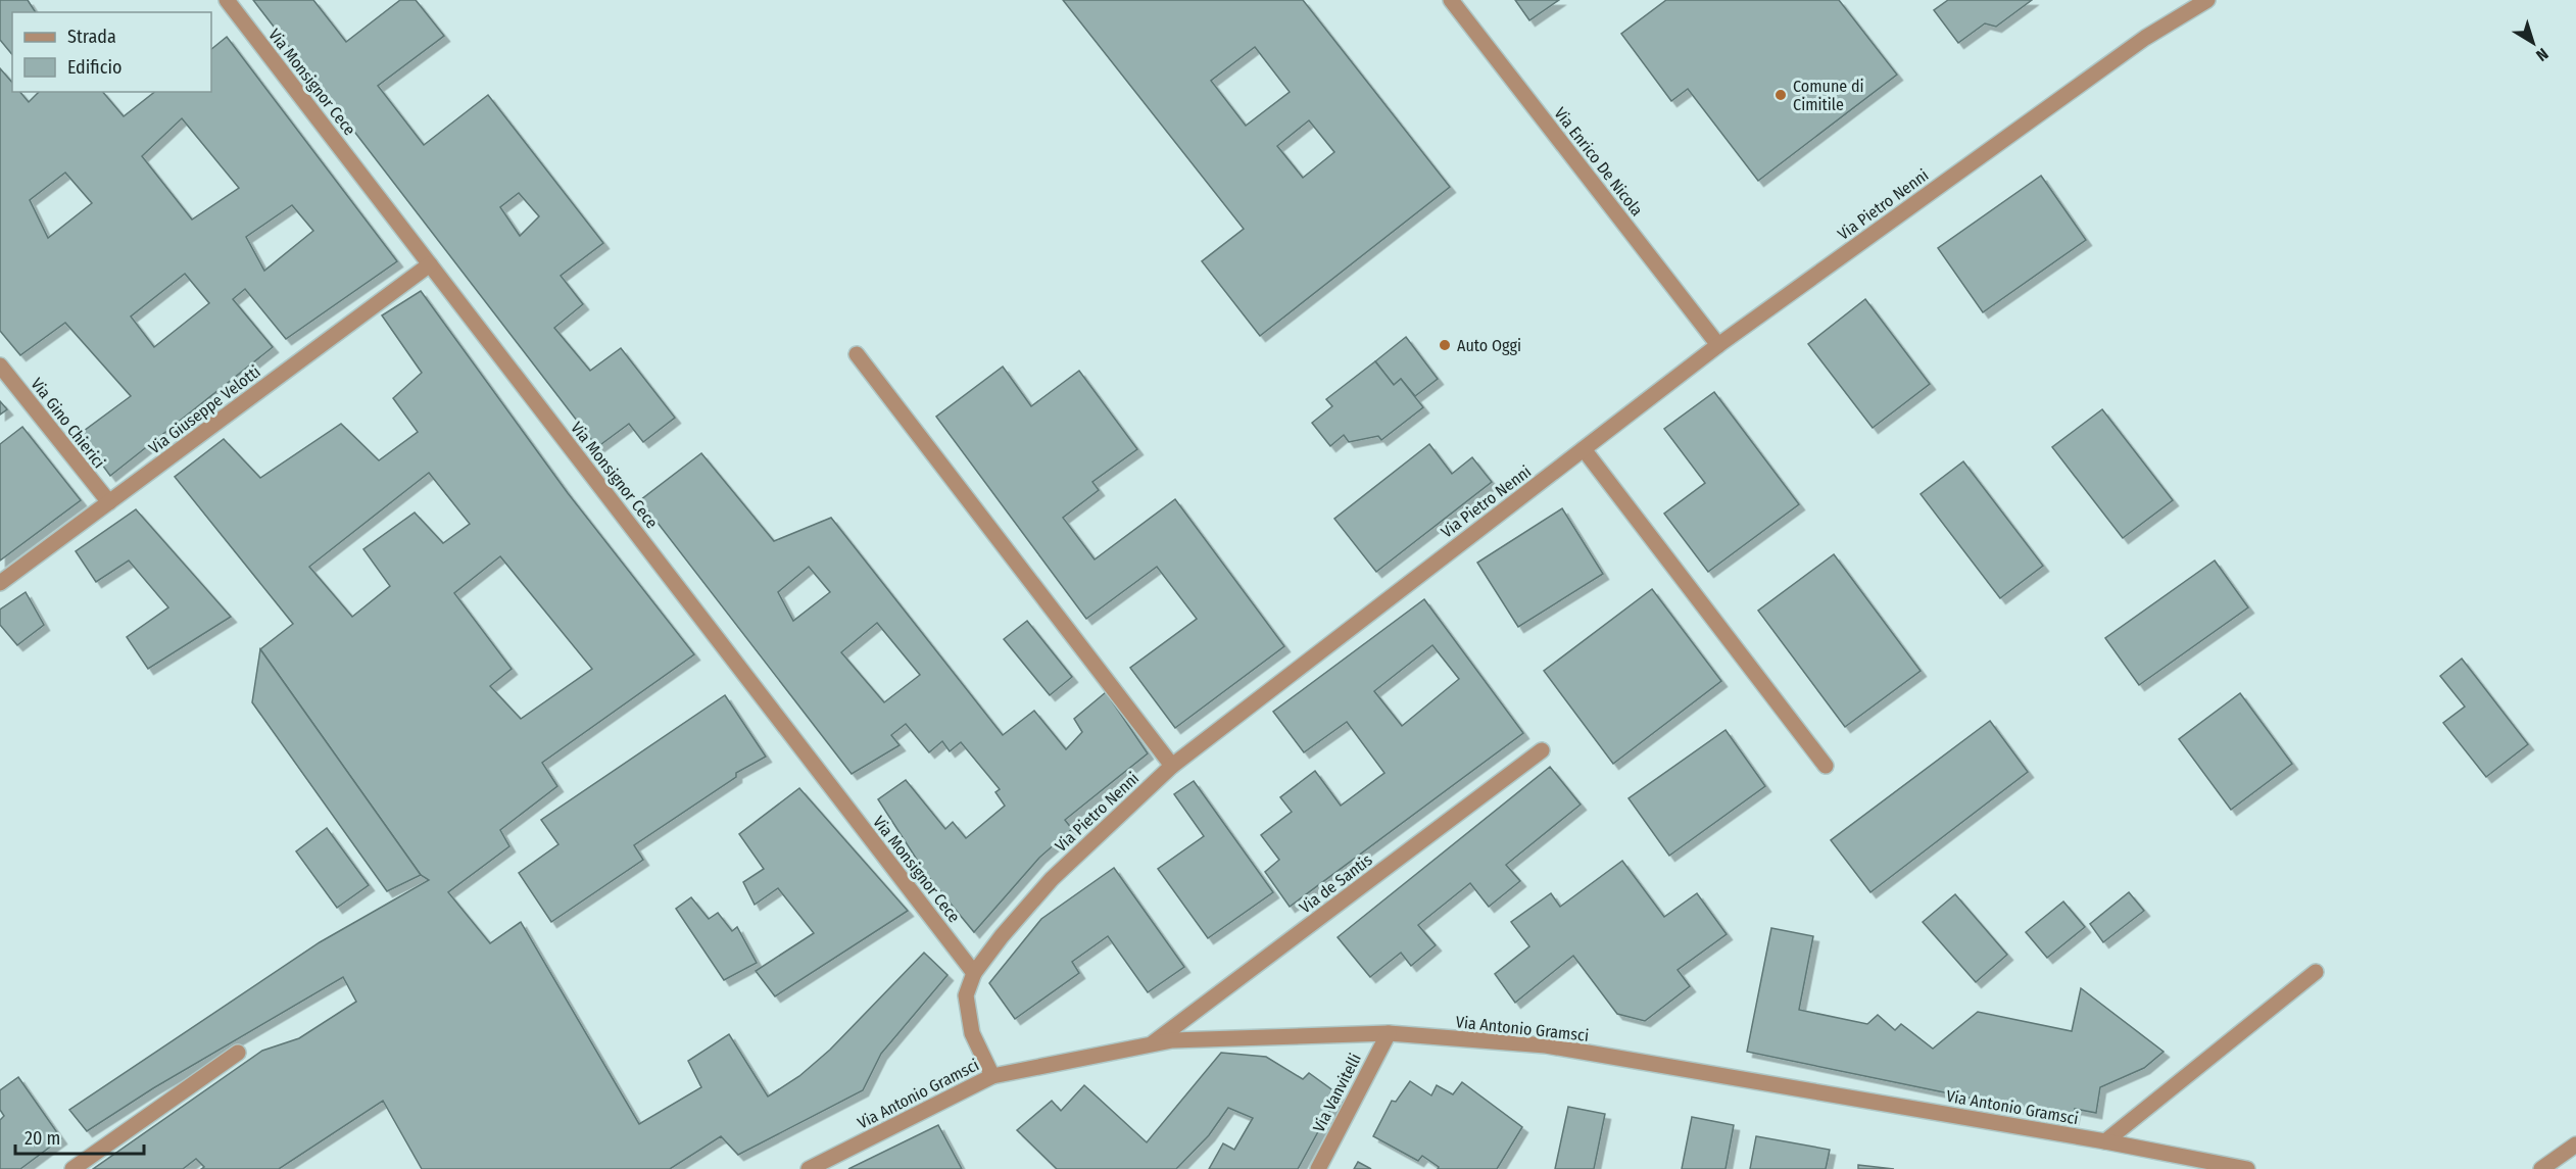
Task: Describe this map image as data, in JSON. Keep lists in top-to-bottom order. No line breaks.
{"streets":{"street":["Via Monsignor Cece","Via Enrico De Nicola","Via Pietro Nenni","Via Giuseppe Velotti","Via Gino Chierici","Via de Santis","Via Antonio Gramsci","Via Vanvitelli"]},"crossings":[["Via Monsignor Cece","Via Pietro Nenni"],["Via Monsignor Cece","Via Giuseppe Velotti"],["Via Enrico De Nicola","Via Pietro Nenni"],["Via Pietro Nenni","Via Antonio Gramsci"],["Via Giuseppe Velotti","Via Gino Chierici"],["Via de Santis","Via Antonio Gramsci"],["Via Antonio Gramsci","Via Vanvitelli"]],"places":["Comune di Cimitile","Auto Oggi"],"legend":["Strada","Edificio"],"scale_bar":"20 m","north":"bottom right"}
